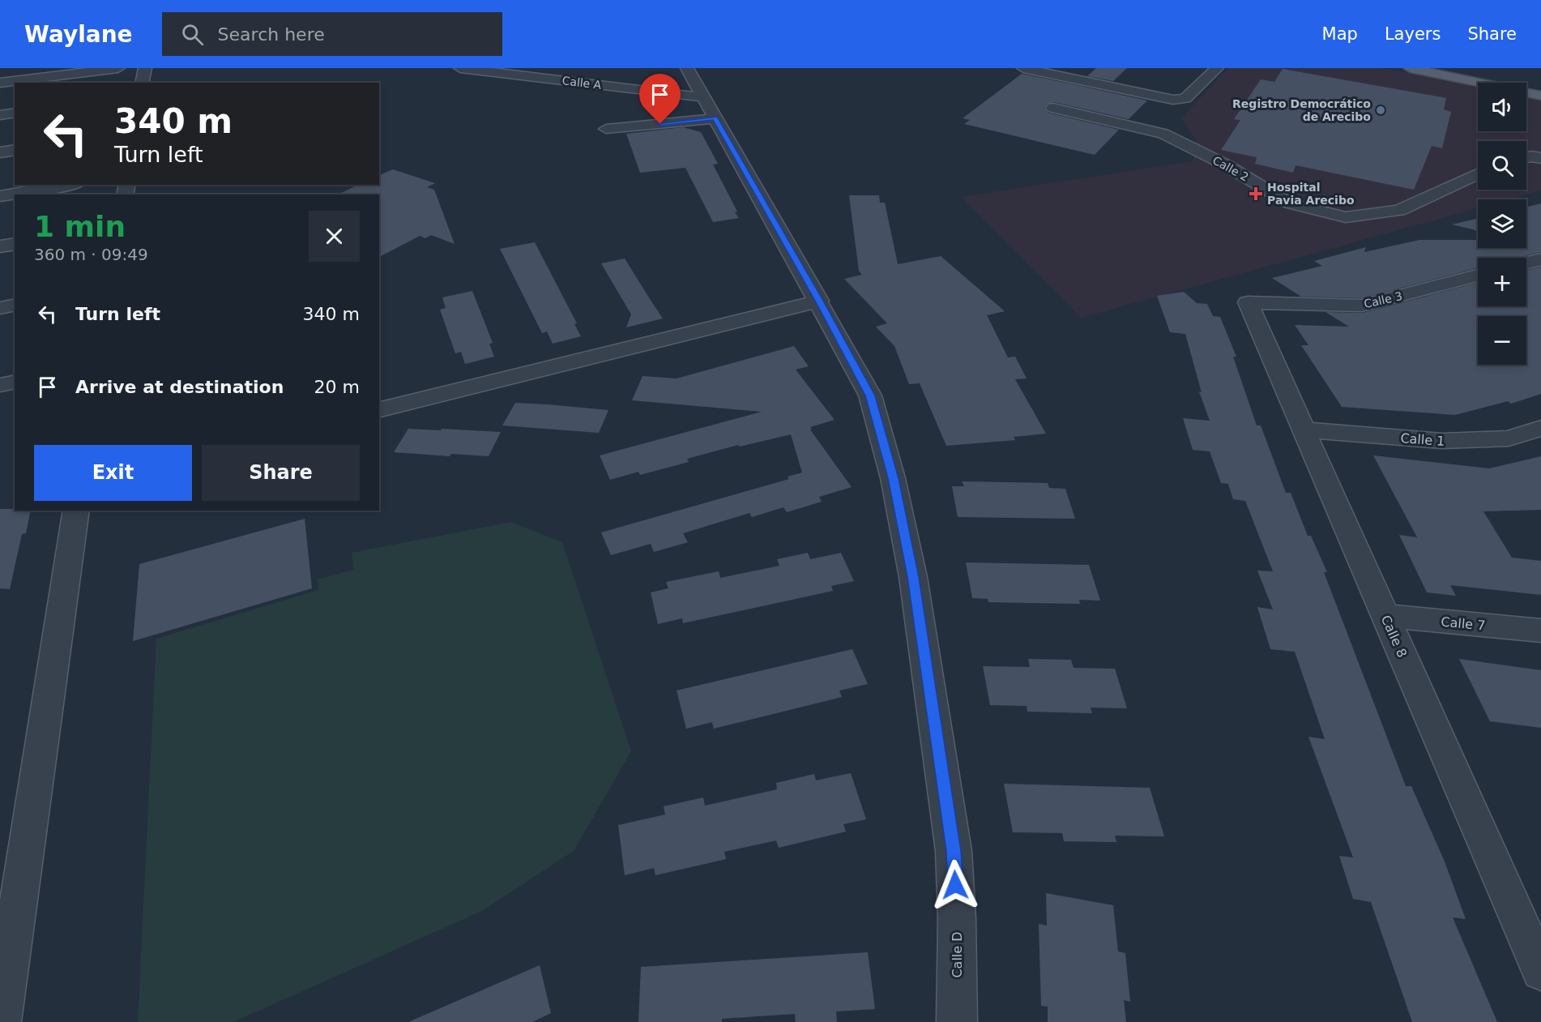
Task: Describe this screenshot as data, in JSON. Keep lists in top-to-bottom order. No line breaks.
{"streets":{"street":["Calle A","Calle 2","Calle 3","Calle 1","Calle 7","Calle 8","Calle D"]},"crossings":[["Calle A","Calle D"],["Calle 3","Calle 8"],["Calle 1","Calle 8"],["Calle 7","Calle 8"]],"places":{"other":["Registro Democrático de Arecibo"],"health":["Hospital Pavia Arecibo"]},"page":{"header":"Waylane","search":"Search here","nav":["Map","Layers","Share"],"map_buttons":["+","−"],"turn":["340 m","Turn left"],"heading":["1 min","360 m · 09:49"],"list":[{"name":"Turn left","value":"340 m"},{"name":"Arrive at destination","value":"20 m"}],"buttons":["Exit","Share"]}}
